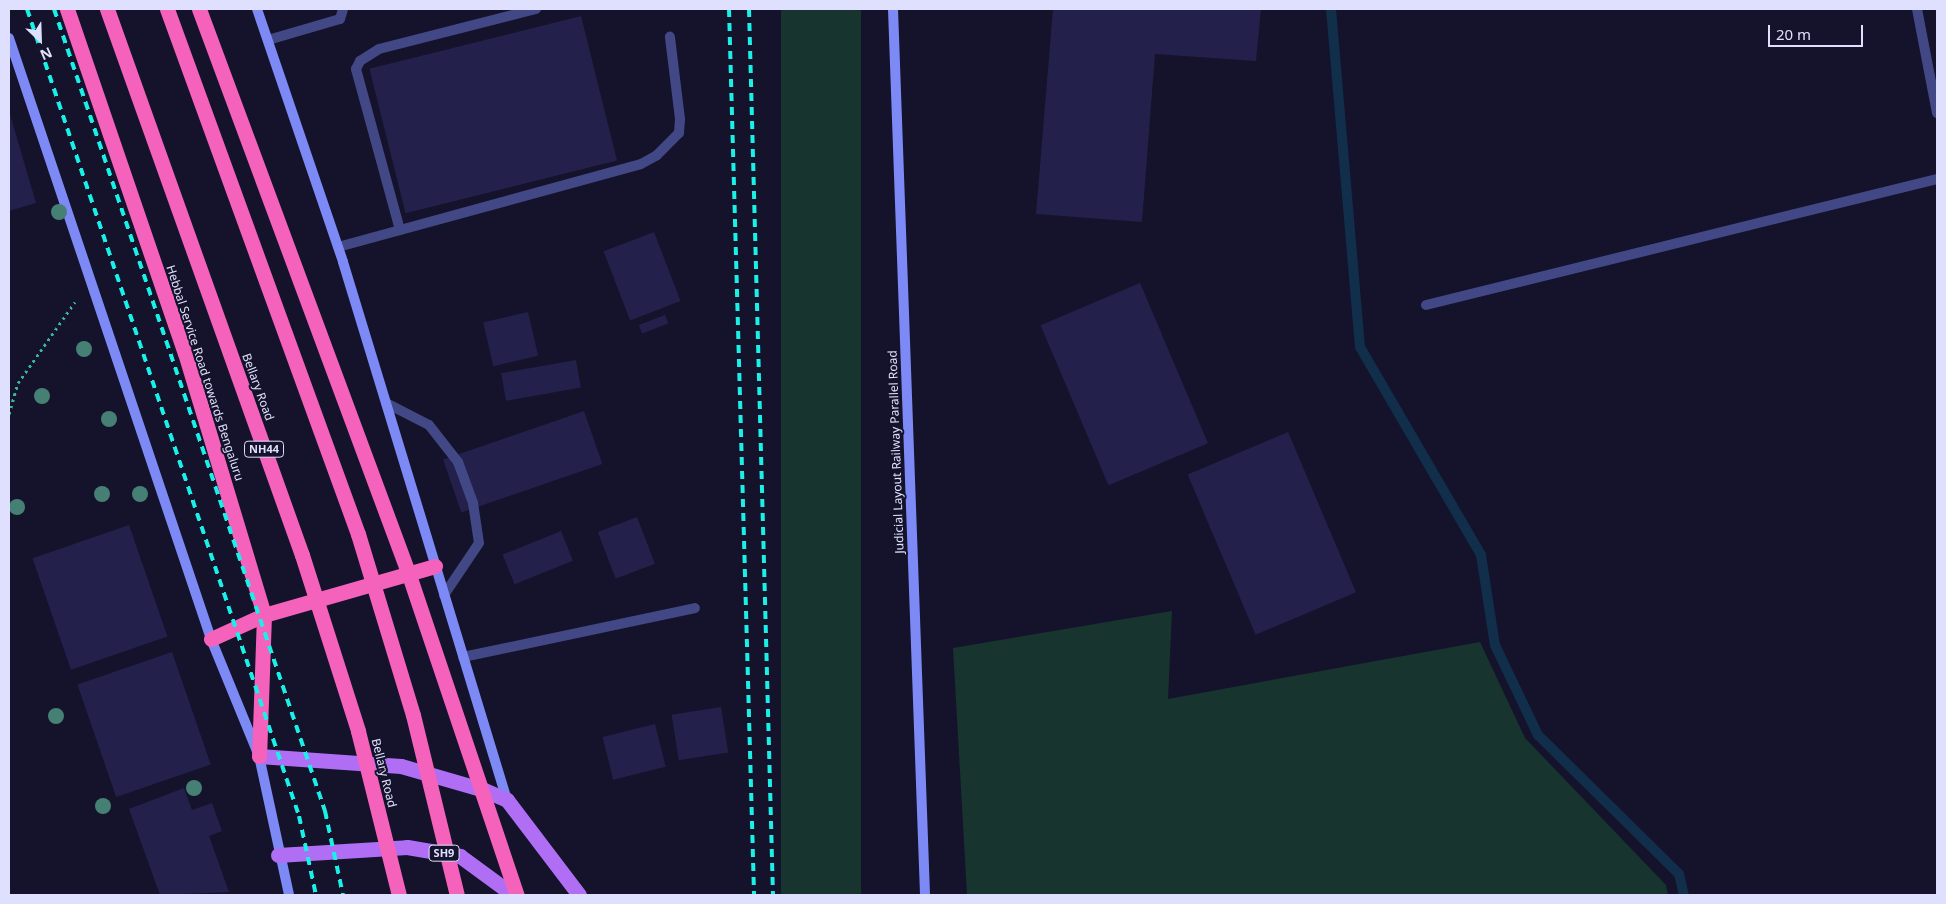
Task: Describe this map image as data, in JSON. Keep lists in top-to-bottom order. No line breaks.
{"streets":{"highway":["Hebbal Service Road towards Bengaluru","Bellary Road","NH44"],"main road":["SH9"],"street":["Judicial Layout Railway Parallel Road"]},"scale_bar":"20 m","north":"bottom right"}
